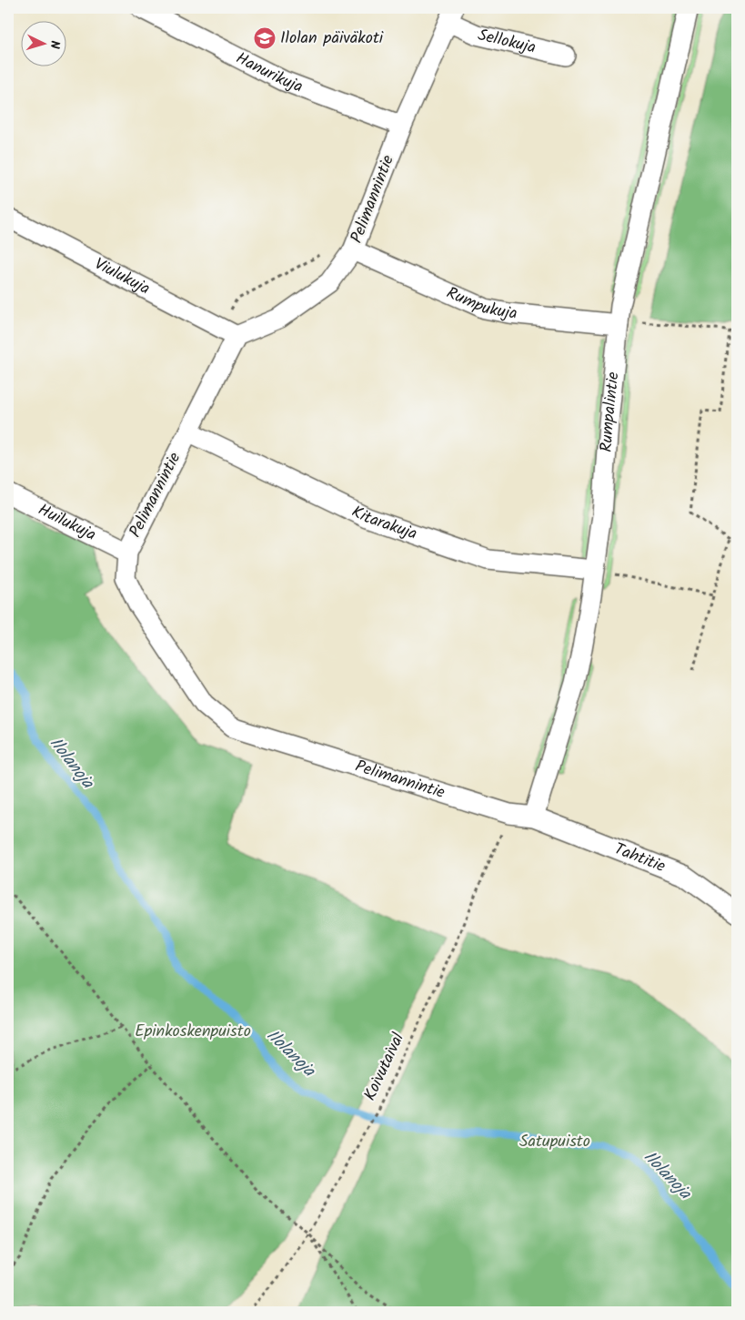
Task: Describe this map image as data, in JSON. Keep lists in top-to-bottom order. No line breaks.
{"streets":{"street":["Sellokuja","Hanurikuja","Pelimannintie","Viulukuja","Rumpukuja","Rumpalintie","Huilukuja","Kitarakuja","Tahtitie"],"path":["Koivutaival"]},"crossings":[["Sellokuja","Pelimannintie"],["Hanurikuja","Pelimannintie"],["Pelimannintie","Viulukuja"],["Pelimannintie","Rumpukuja"],["Pelimannintie","Rumpalintie"],["Pelimannintie","Huilukuja"],["Pelimannintie","Kitarakuja"],["Pelimannintie","Tahtitie"],["Pelimannintie","Koivutaival"],["Rumpukuja","Rumpalintie"],["Rumpalintie","Kitarakuja"],["Rumpalintie","Tahtitie"]],"water":["Ilolanoja"],"parks":["Epinkoskenpuisto","Satupuisto"],"places":{"school or university":["Ilolan päiväkoti"]},"north":"right"}
